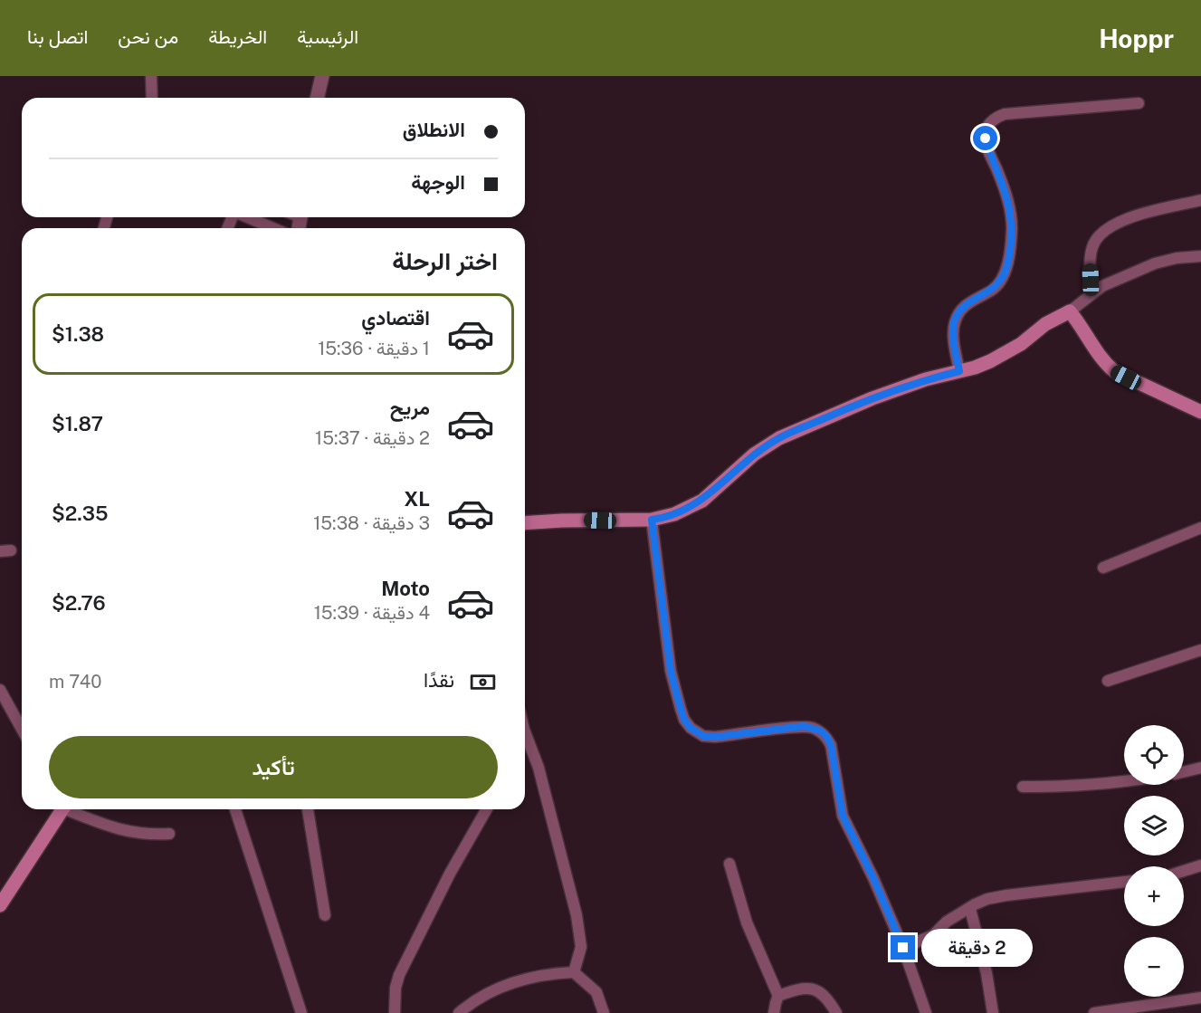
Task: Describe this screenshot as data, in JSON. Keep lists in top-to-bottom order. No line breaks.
{"page":{"header":"Hoppr","nav":["الرئيسية","الخريطة","من نحن","اتصل بنا"],"banner":["الانطلاق","الوجهة"],"heading":"اختر الرحلة","list":[{"name":"اقتصادي","note":"1 دقيقة · 15:36","value":"$1.38"},{"name":"مريح","note":"2 دقيقة · 15:37","value":"$1.87"},{"name":"XL","note":"3 دقيقة · 15:38","value":"$2.35"},{"name":"Moto","note":"4 دقيقة · 15:39","value":"$2.76"}],"pay":["نقدًا","740 m"],"map_buttons":["+","−"],"buttons":"تأكيد","bubble":"2 دقيقة"}}
